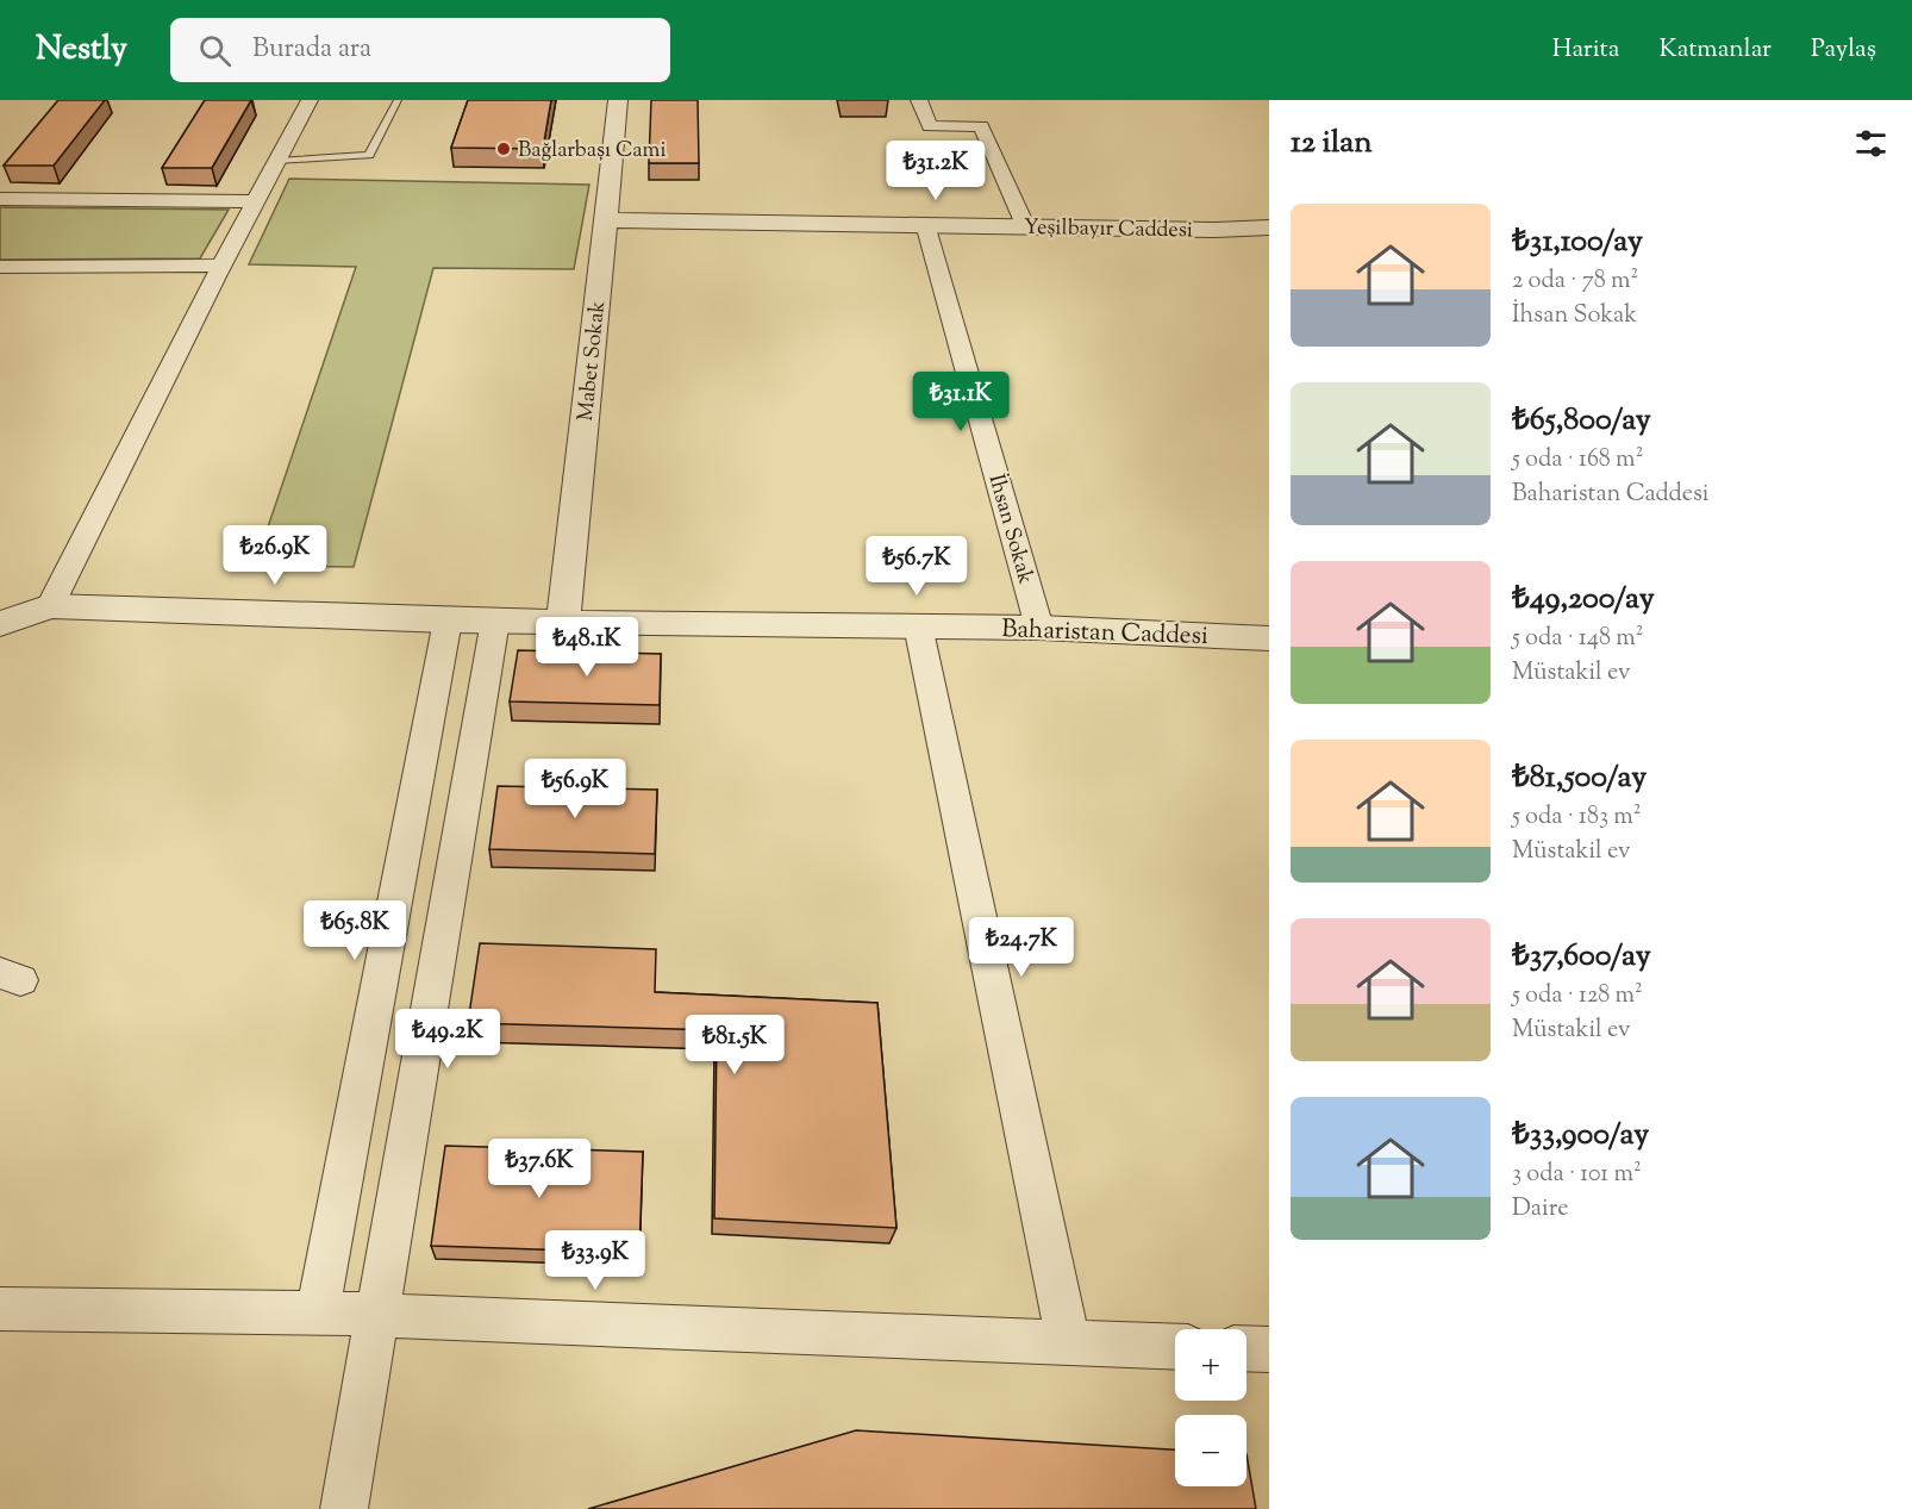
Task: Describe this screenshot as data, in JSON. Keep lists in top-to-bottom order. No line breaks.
{"streets":{"street":["Yeşilbayır Caddesi","Mabet Sokak","İhsan Sokak","Baharistan Caddesi"]},"crossings":[["Yeşilbayır Caddesi","Mabet Sokak"],["Yeşilbayır Caddesi","İhsan Sokak"],["Mabet Sokak","Baharistan Caddesi"],["İhsan Sokak","Baharistan Caddesi"]],"places":["Bağlarbaşı Cami"],"page":{"header":"Nestly","search":"Burada ara","nav":["Harita","Katmanlar","Paylaş"],"heading":"12 ilan","price":["₺31.2K","₺31.1K","₺26.9K","₺56.7K","₺48.1K","₺56.9K","₺65.8K","₺24.7K","₺49.2K","₺81.5K","₺37.6K","₺33.9K"],"list":[{"name":"₺31,100/ay","note":"2 oda · 78 m² · İhsan Sokak"},{"name":"₺65,800/ay","note":"5 oda · 168 m² · Baharistan Caddesi"},{"name":"₺49,200/ay","note":"5 oda · 148 m² · Müstakil ev"},{"name":"₺81,500/ay","note":"5 oda · 183 m² · Müstakil ev"},{"name":"₺37,600/ay","note":"5 oda · 128 m² · Müstakil ev"},{"name":"₺33,900/ay","note":"3 oda · 101 m² · Daire"}],"map_buttons":["+","−"]}}
